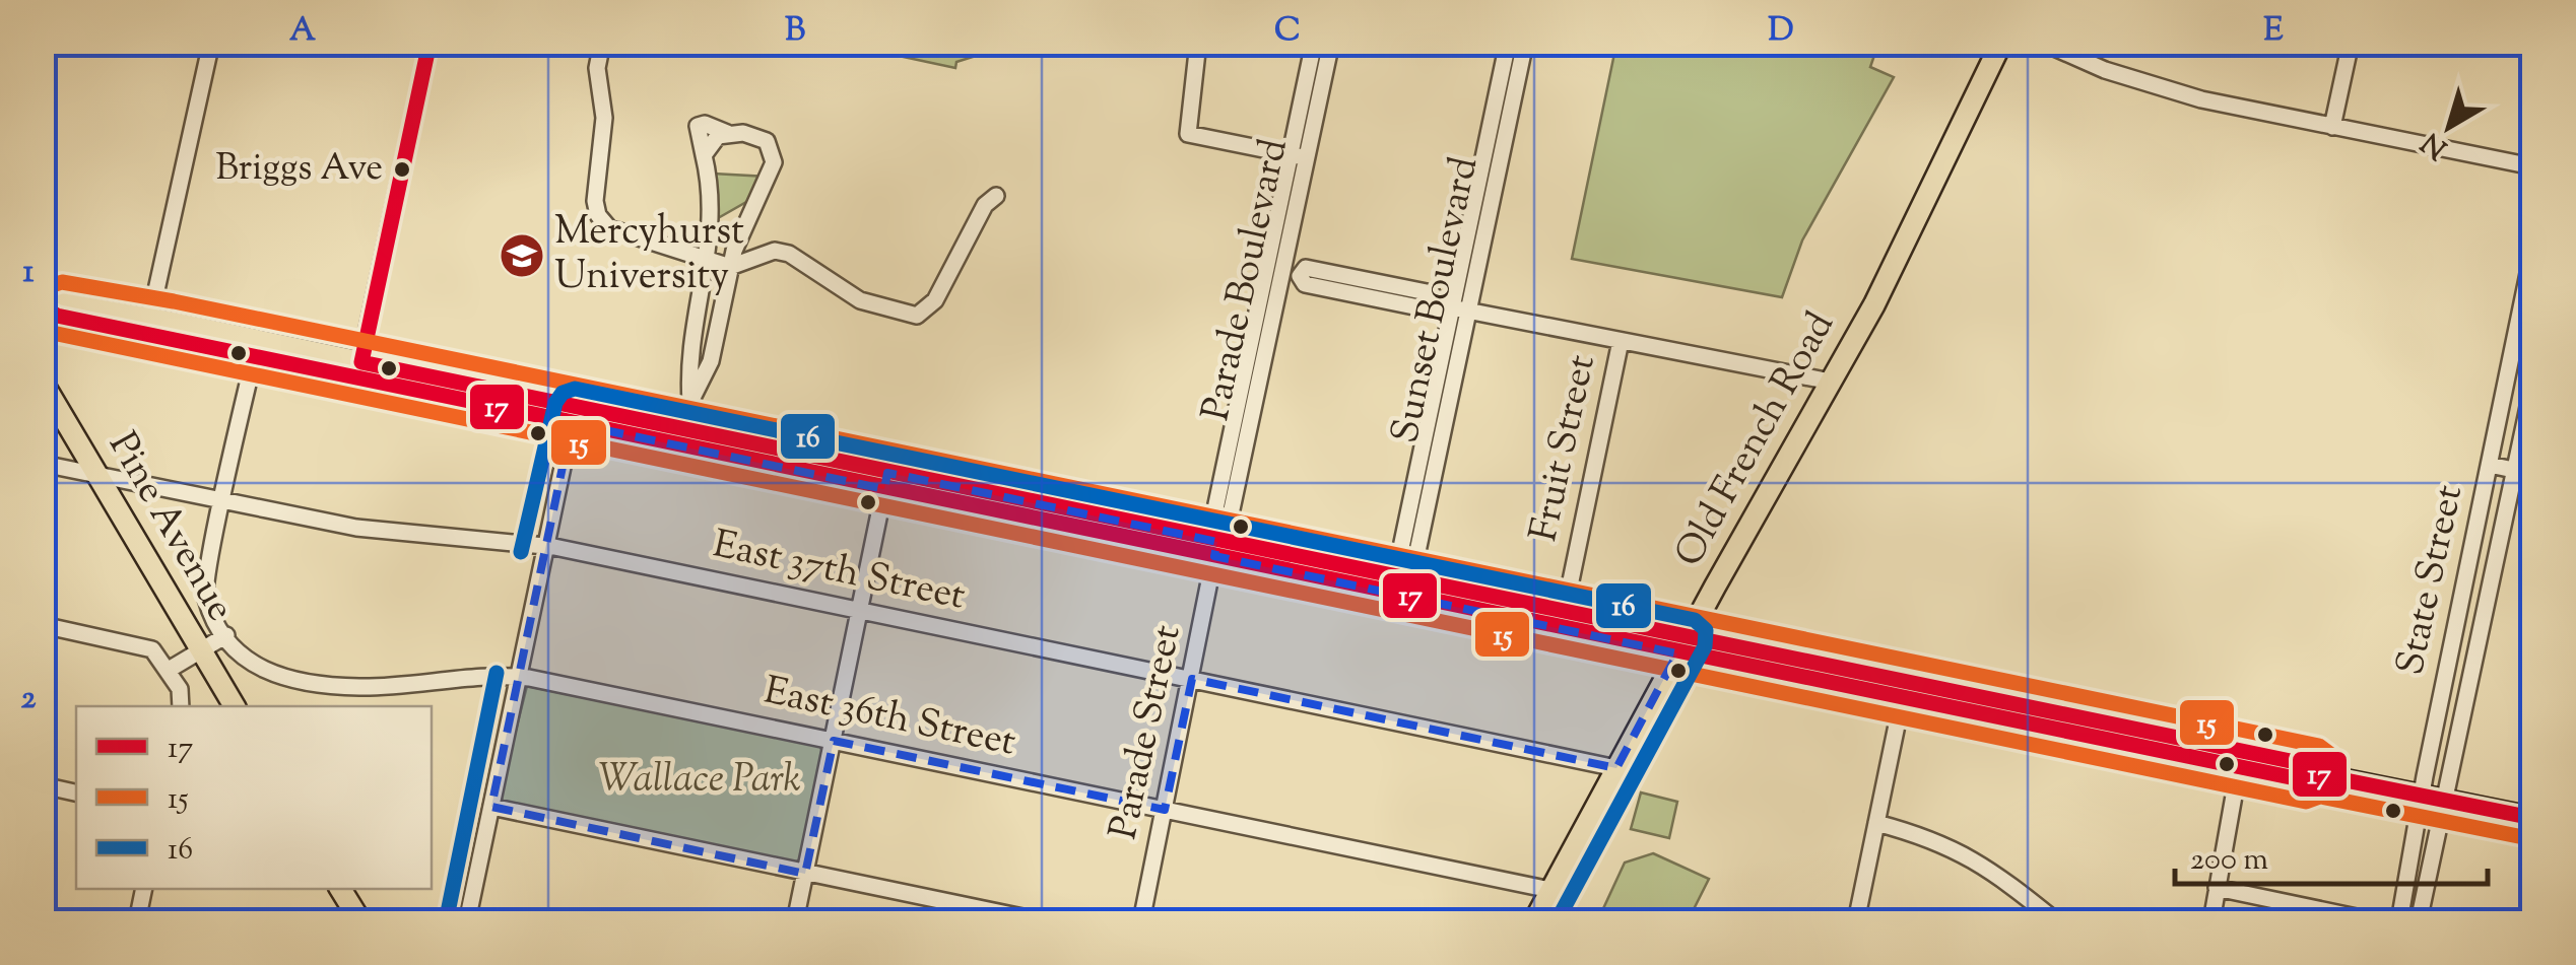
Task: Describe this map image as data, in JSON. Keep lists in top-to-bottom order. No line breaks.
{"streets":{"main road":["Old French Road","Pine Avenue"],"street":["Parade Boulevard","Sunset Boulevard","Fruit Street","East 37th Street","State Street","East 36th Street","Parade Street"]},"crossings":[["Parade Boulevard","Parade Street"],["Old French Road","East 37th Street"],["Old French Road","East 36th Street"],["Pine Avenue","East 37th Street"],["East 37th Street","Parade Street"],["East 36th Street","Parade Street"]],"parks":["Wallace Park"],"places":{"other":["Briggs Ave"],"school or university":["Mercyhurst University"]},"lines":["transit line 17","transit line 15","transit line 16"],"legend":["17","15","16"],"scale_bar":"200 m","north":"bottom left","grid":{"columns":["A","B","C","D","E"],"rows":["1","2"]}}
